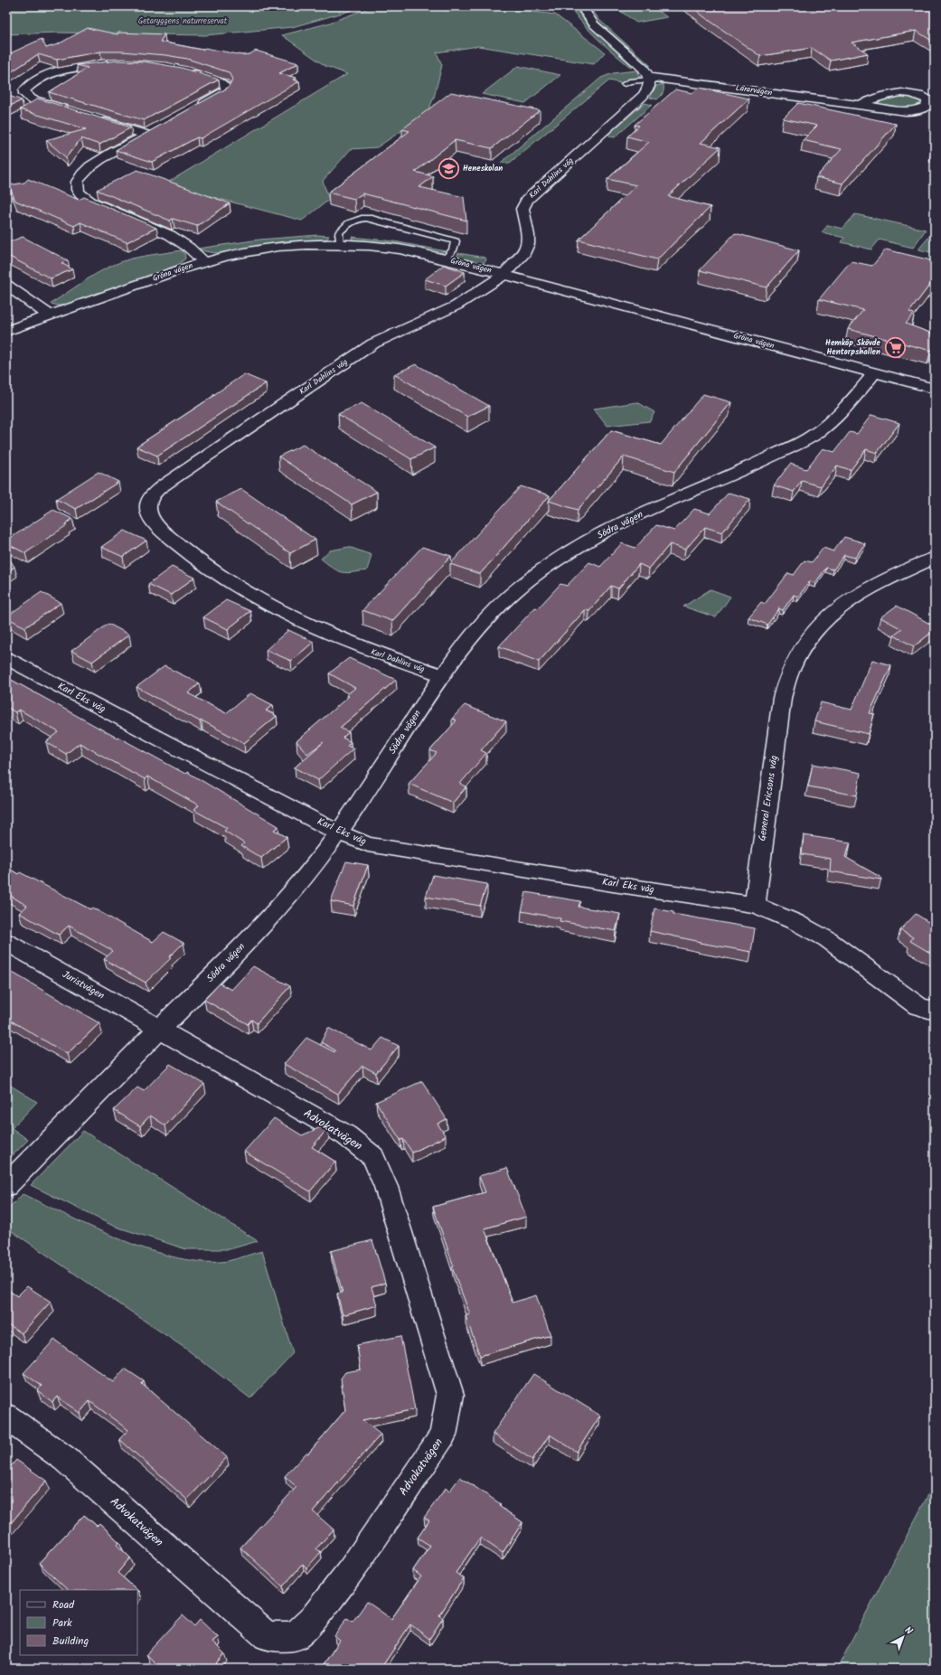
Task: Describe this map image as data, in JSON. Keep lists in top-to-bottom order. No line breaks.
{"streets":{"street":["Lärarvägen","Karl Dahlins väg","Gröna vägen","Södra vägen","Karl Eks väg","General Ericsons väg","Juristvägen","Advokatvägen"]},"crossings":[["Lärarvägen","Karl Dahlins väg"],["Karl Dahlins väg","Gröna vägen"],["Karl Dahlins väg","Södra vägen"],["Gröna vägen","Södra vägen"],["Södra vägen","Karl Eks väg"],["Södra vägen","Juristvägen"],["Södra vägen","Advokatvägen"],["Karl Eks väg","General Ericsons väg"],["Juristvägen","Advokatvägen"]],"parks":["Getaryggens naturreservat"],"places":{"school or university":["Heneskolan"],"supermarket":["Hemköp Skövde Hentorpshallen"]},"legend":["Road","Park","Building"],"north":"top right"}
